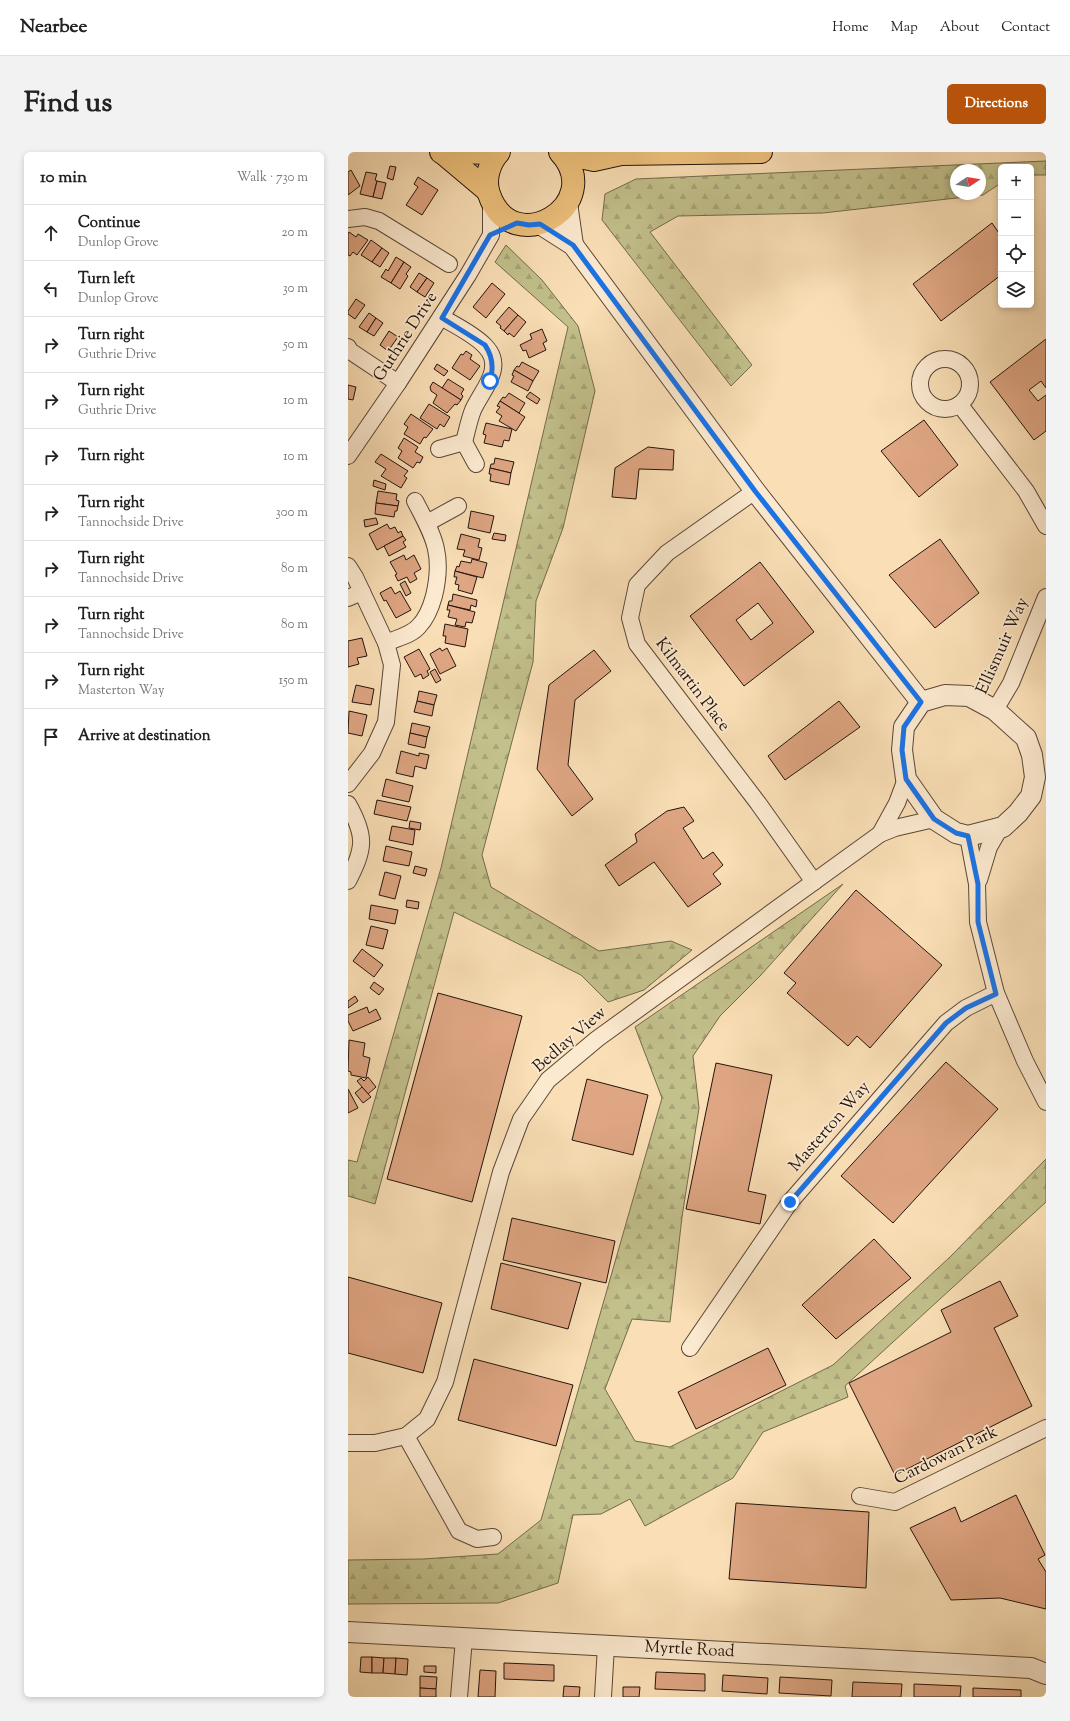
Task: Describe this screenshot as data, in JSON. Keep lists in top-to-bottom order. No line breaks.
{"streets":{"street":["Guthrie Drive","Ellismuir Way","Kilmartin Place","Bedlay View","Masterton Way","Cardowan Park","Myrtle Road"]},"crossings":[["Ellismuir Way","Bedlay View"],["Kilmartin Place","Bedlay View"]],"north":"right","page":{"header":"Nearbee","nav":["Home","Map","About","Contact"],"title":"Find us","buttons":"Directions","heading":["10 min","Walk · 730 m"],"map_buttons":["+","−"],"list":[["Continue","Dunlop Grove","20 m"],["Turn left","Dunlop Grove","30 m"],["Turn right","Guthrie Drive","50 m"],["Turn right","Guthrie Drive","10 m"],["Turn right","10 m"],["Turn right","Tannochside Drive","300 m"],["Turn right","Tannochside Drive","80 m"],["Turn right","Tannochside Drive","80 m"],["Turn right","Masterton Way","150 m"],"Arrive at destination"]}}
